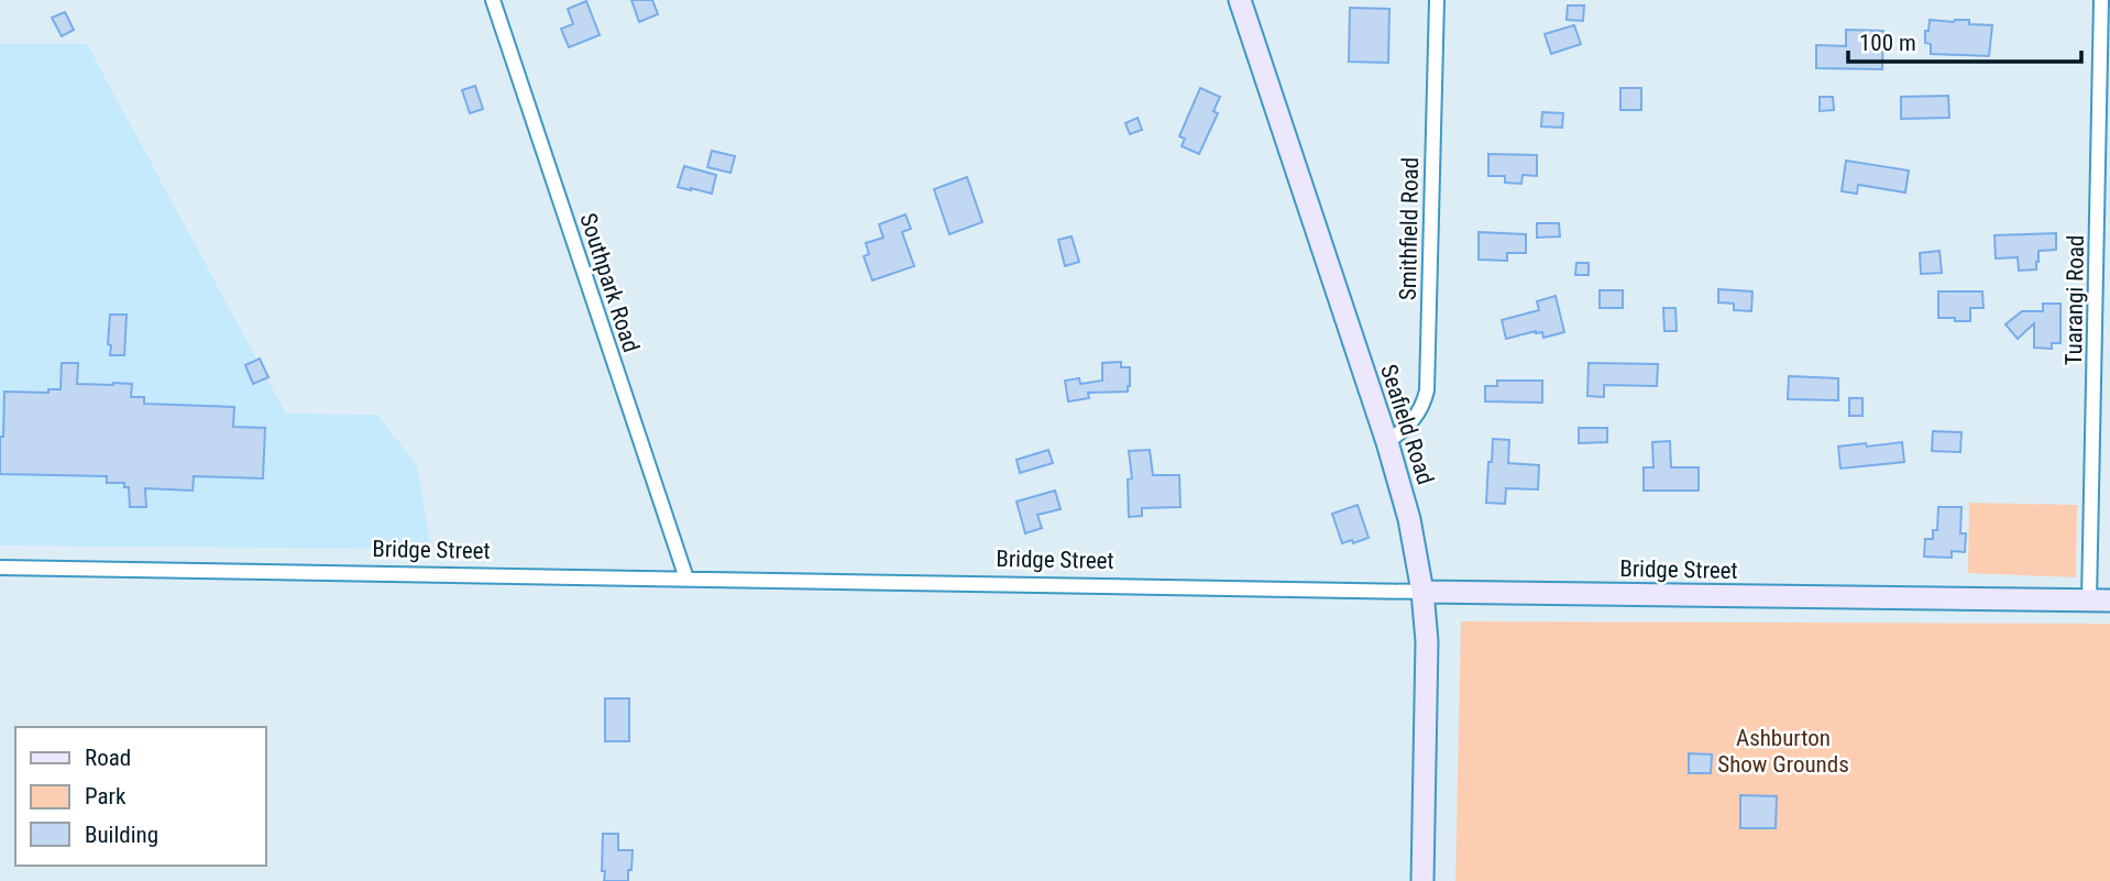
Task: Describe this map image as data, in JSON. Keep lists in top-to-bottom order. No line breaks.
{"streets":{"street":["Smithfield Road","Southpark Road","Tuarangi Road","Seafield Road","Bridge Street"]},"crossings":[["Smithfield Road","Seafield Road"],["Southpark Road","Bridge Street"],["Tuarangi Road","Bridge Street"],["Seafield Road","Bridge Street"]],"parks":["Ashburton Show Grounds"],"legend":["Road","Park","Building"],"scale_bar":"100 m"}
